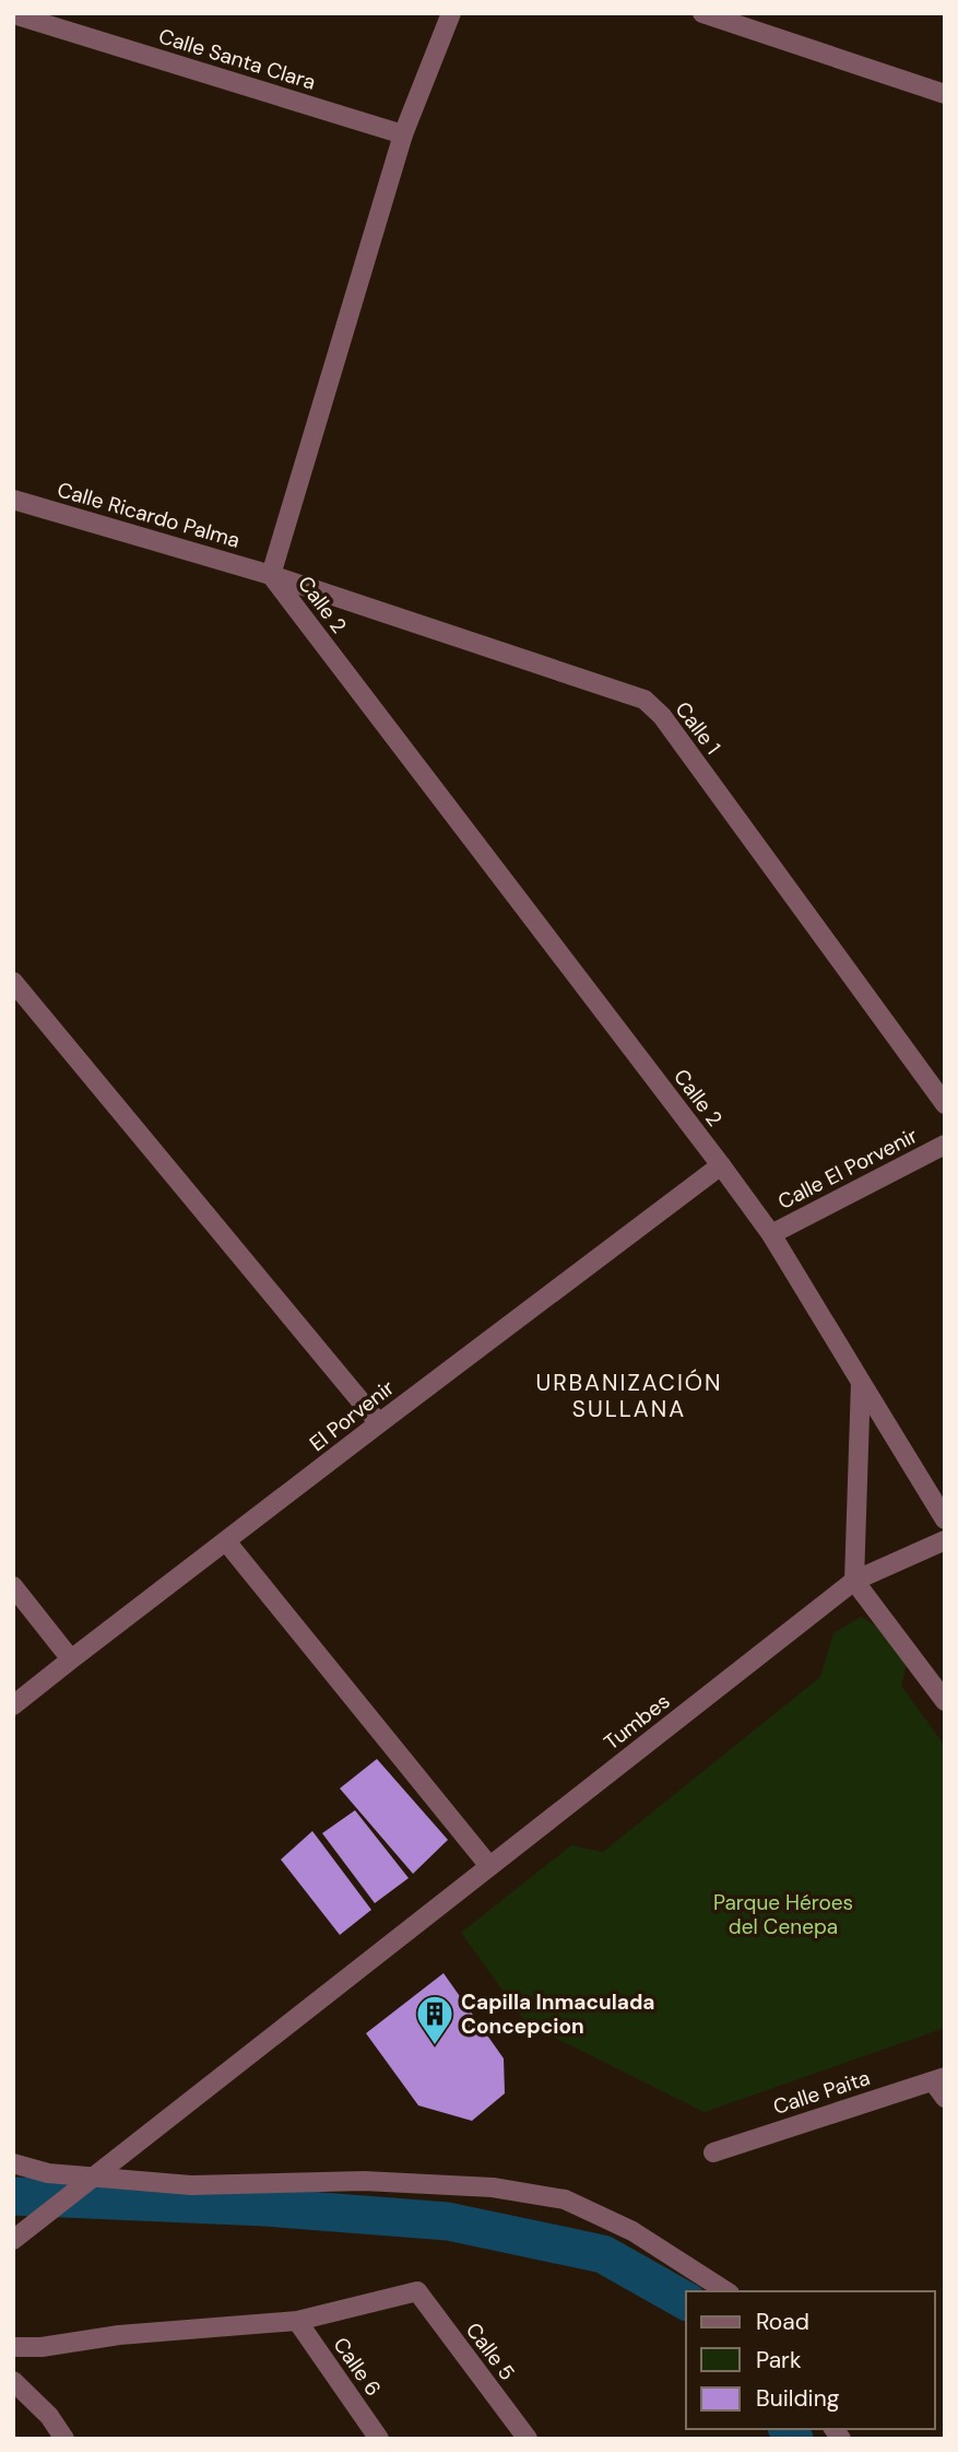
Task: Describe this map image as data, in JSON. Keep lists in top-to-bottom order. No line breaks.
{"streets":{"street":["Calle Santa Clara","Calle Ricardo Palma","Calle 2","Calle 1","Calle El Porvenir","El Porvenir","Tumbes","Calle Paita","Calle 5","Calle 6"]},"crossings":[["Calle Ricardo Palma","Calle 2"],["Calle Ricardo Palma","Calle 1"],["Calle 2","Calle 1"],["Calle 2","Calle El Porvenir"],["Calle 2","El Porvenir"],["Calle 5","Calle 6"]],"districts":["URBANIZACIÓN SULLANA"],"parks":["Parque Héroes del Cenepa"],"places":{"building":["Capilla Inmaculada Concepcion"]},"legend":["Road","Park","Building"]}
